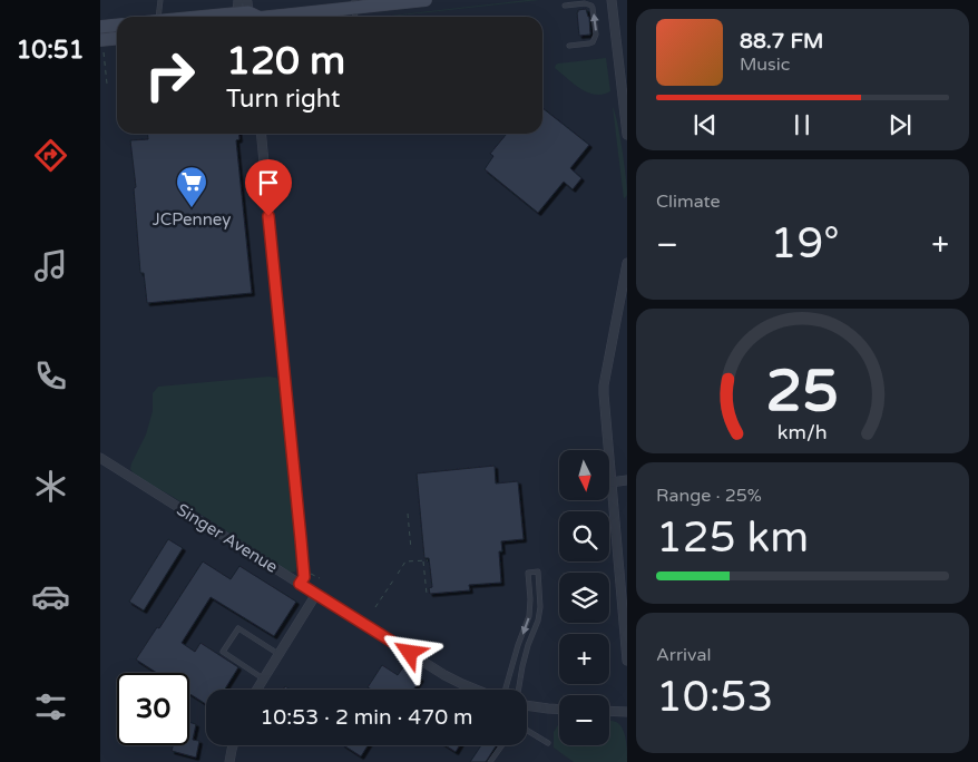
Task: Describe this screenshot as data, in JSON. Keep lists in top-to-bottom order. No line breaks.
{"streets":{"street":["Singer Avenue"]},"places":{"supermarket":["JCPenney"]},"north":"bottom","page":{"tabs":"10:51","turn":["120 m","Turn right"],"song":["88.7 FM","Music"],"tile":["Climate",["Range · 25%","125 km"],["Arrival","10:53"]],"heat":["−","19°","+"],"map_buttons":["+","−"],"limit":"30","trip":"10:53 · 2 min · 470 m","gauge":["25","km/h"]}}
